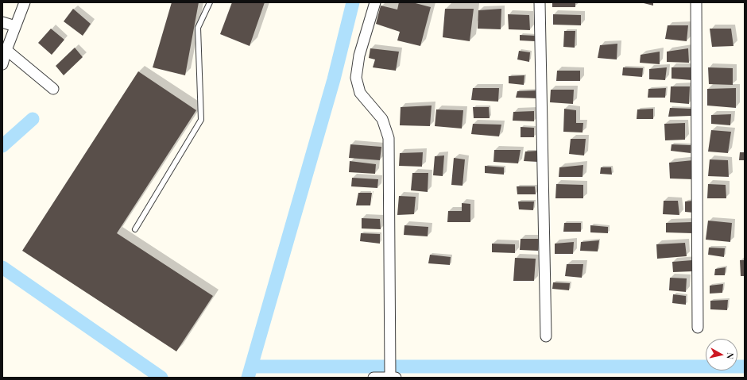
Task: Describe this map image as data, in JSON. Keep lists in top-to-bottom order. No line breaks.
{"north":"right"}
